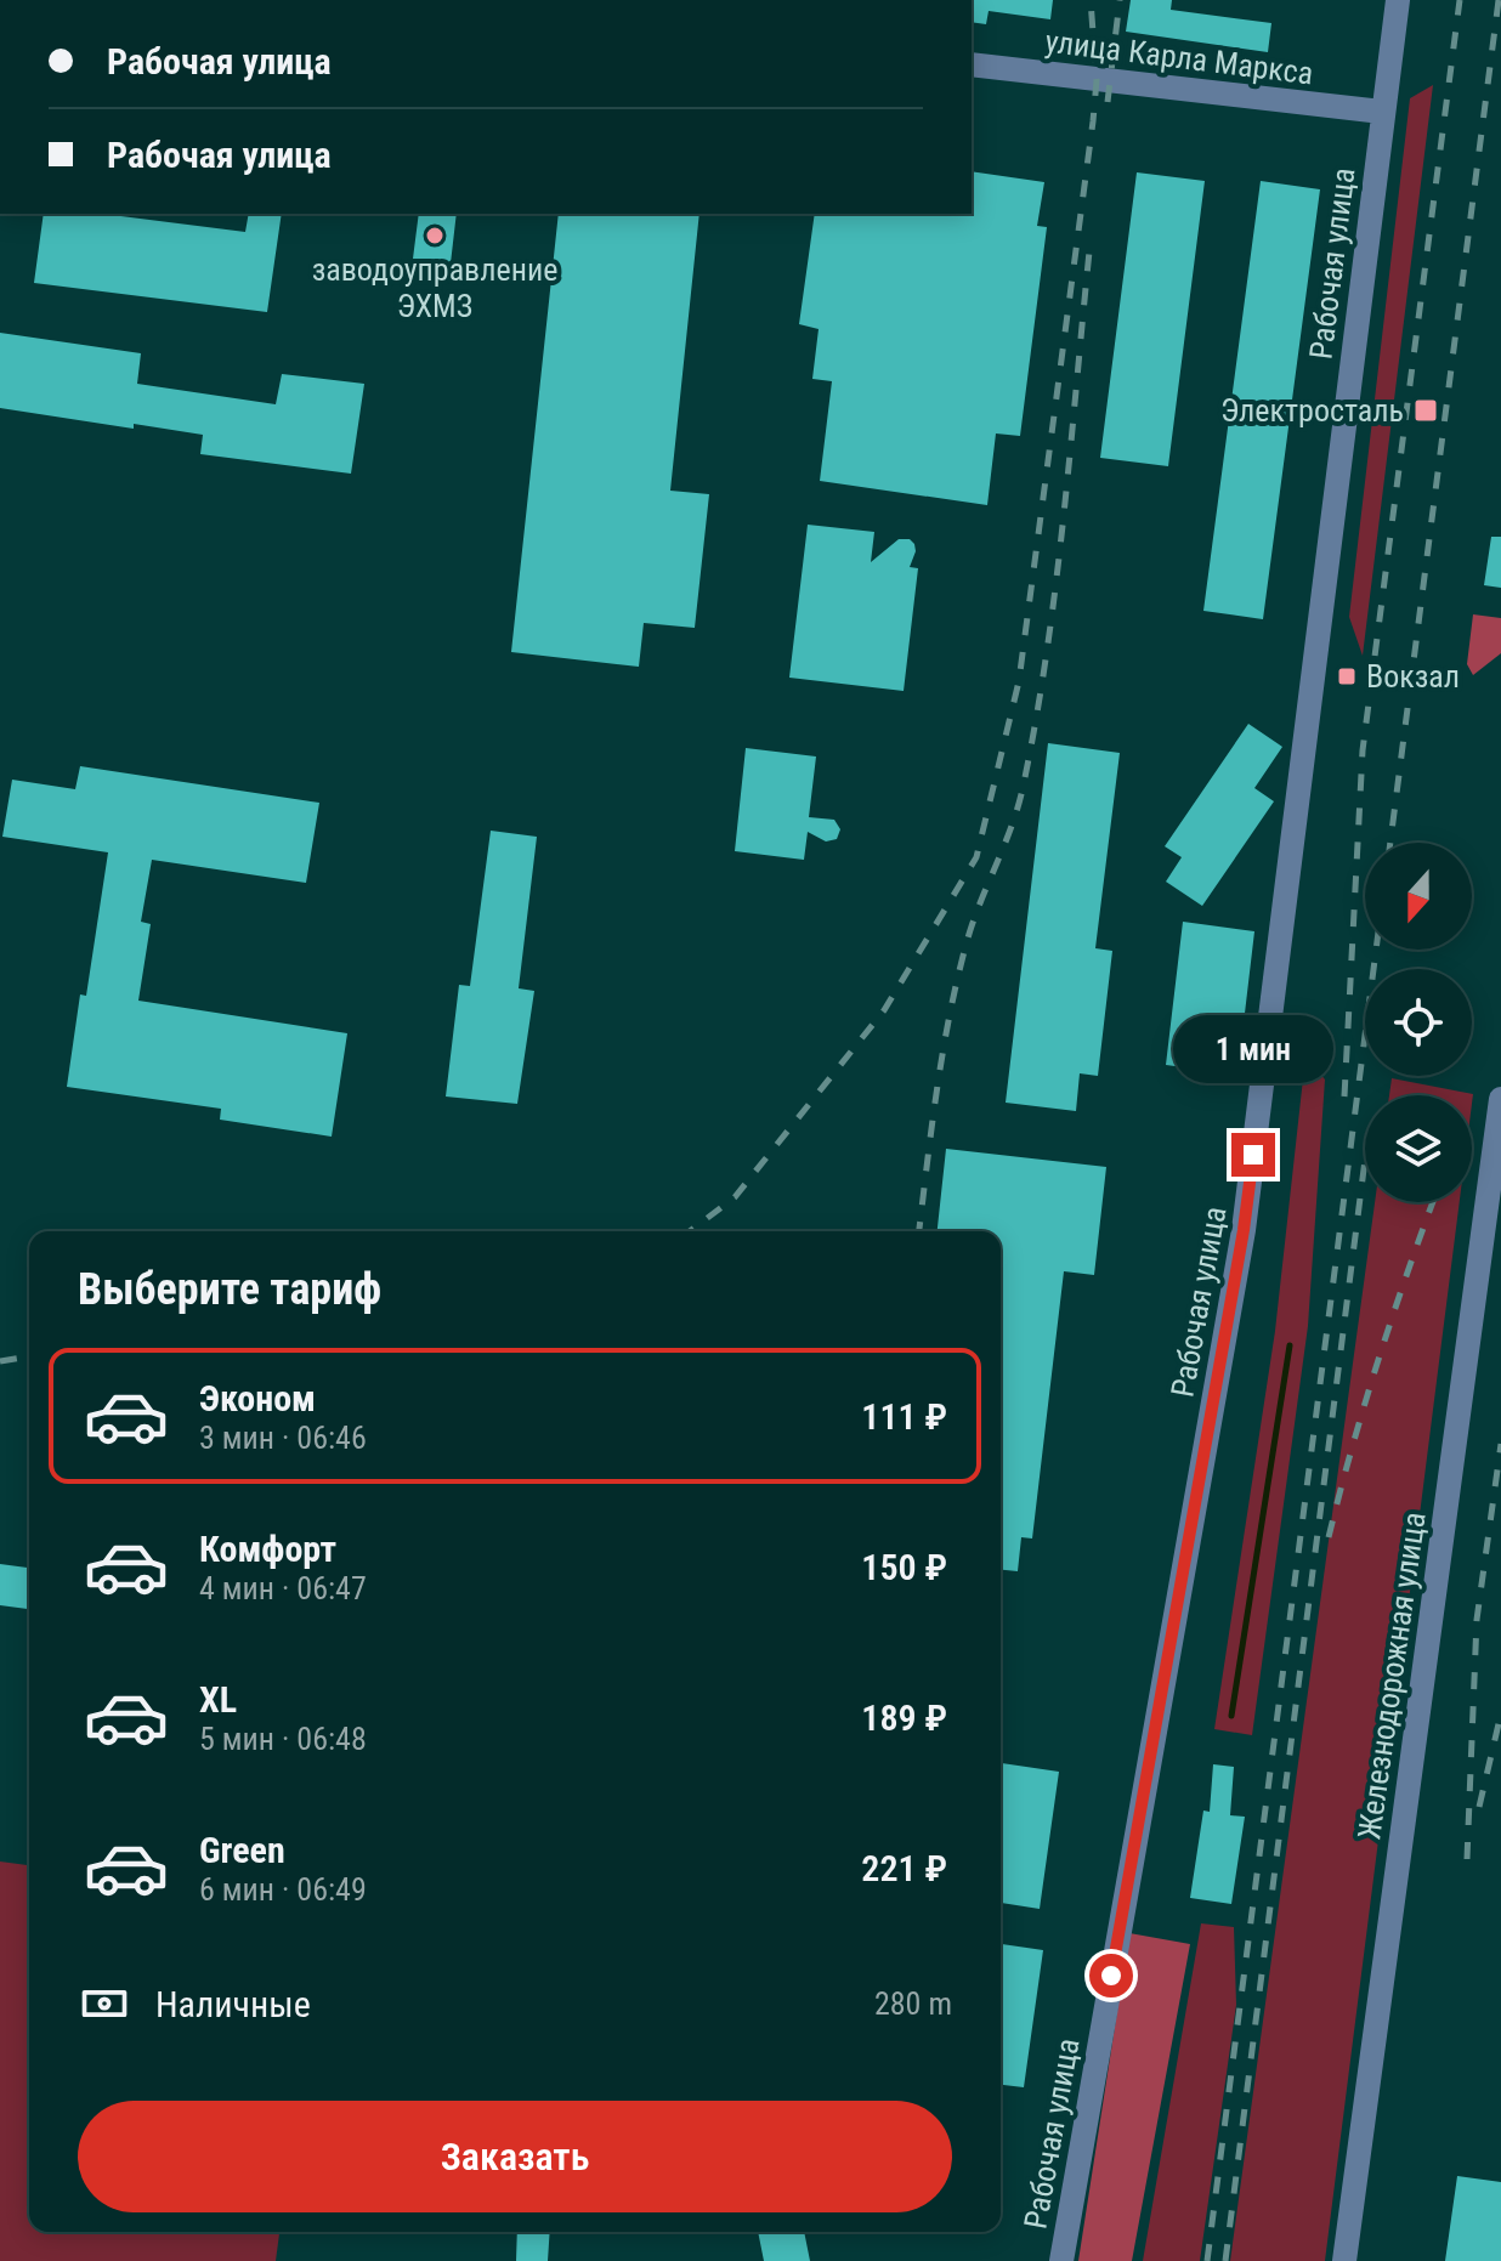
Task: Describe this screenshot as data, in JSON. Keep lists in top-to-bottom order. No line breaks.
{"streets":{"street":["улица Карла Маркса","Рабочая улица","Железнодорожная улица"]},"crossings":[["улица Карла Маркса","Рабочая улица"]],"places":{"other":["заводоуправление ЭХМЗ"],"transit":["Электросталь","Вокзал"]},"north":"bottom","page":{"banner":["Рабочая улица","Рабочая улица"],"bubble":"1 мин","heading":"Выберите тариф","list":[{"name":"Эконом","note":"3 мин · 06:46","value":"111 ₽"},{"name":"Комфорт","note":"4 мин · 06:47","value":"150 ₽"},{"name":"XL","note":"5 мин · 06:48","value":"189 ₽"},{"name":"Green","note":"6 мин · 06:49","value":"221 ₽"}],"pay":["Наличные","280 m"],"buttons":"Заказать"}}
